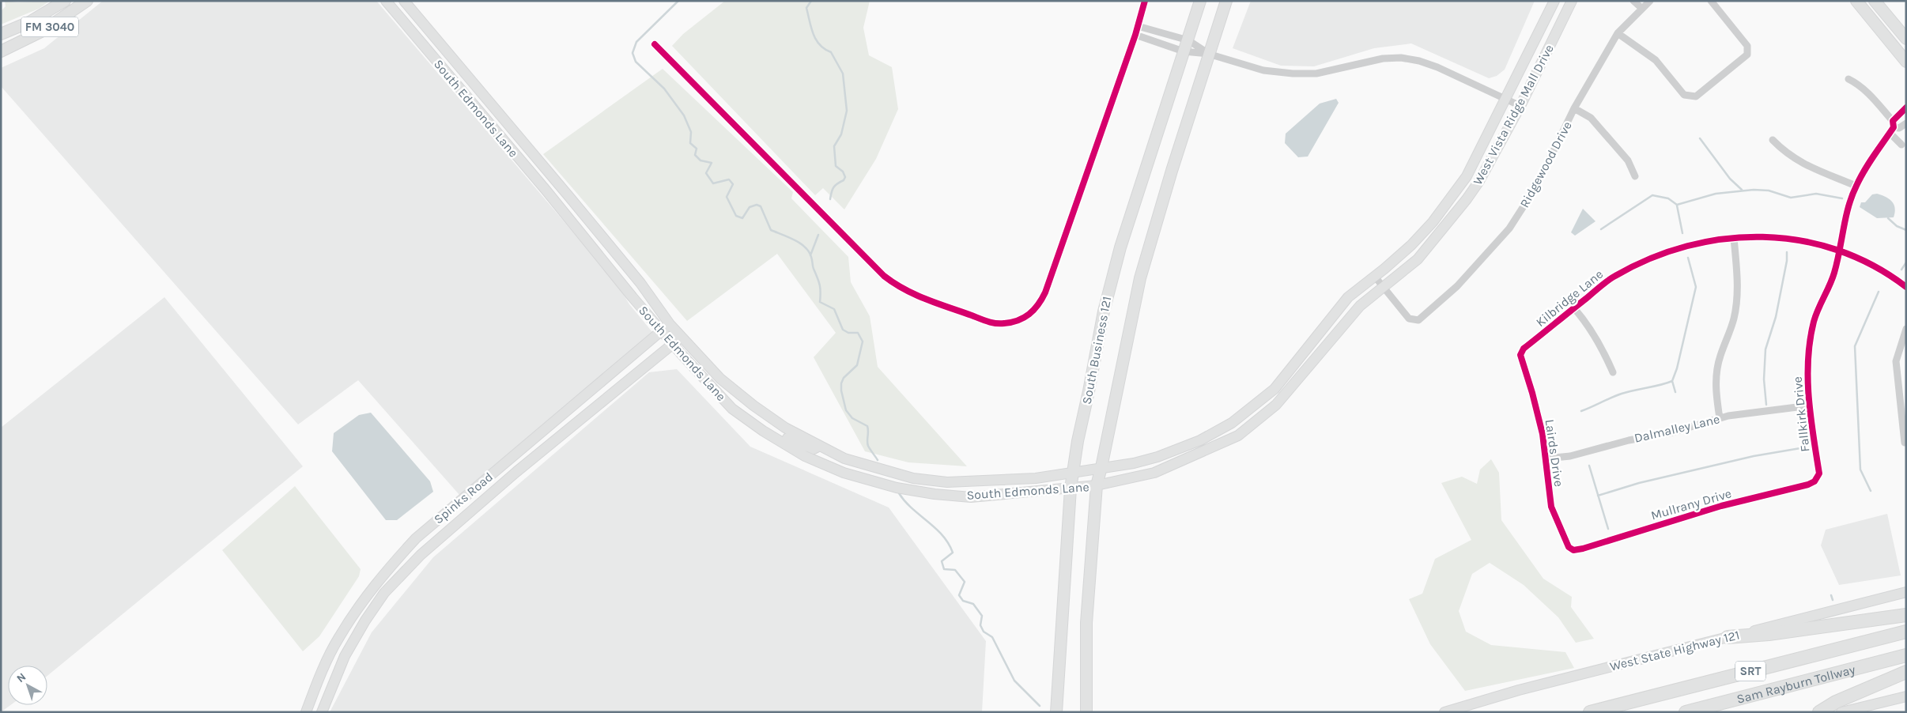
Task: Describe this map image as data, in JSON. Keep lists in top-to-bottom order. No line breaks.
{"streets":{"highway":["SRT","Sam Rayburn Tollway"],"main road":["FM 3040","South Edmonds Lane","West Vista Ridge Mall Drive","South Business 121","Spinks Road","West State Highway 121"],"street":["Ridgewood Drive","Kilbridge Lane","Fallkirk Drive","Dalmalley Lane","Lairds Drive","Mullrany Drive"]},"crossings":[["South Edmonds Lane","West Vista Ridge Mall Drive"],["South Edmonds Lane","South Business 121"],["South Edmonds Lane","Spinks Road"],["West Vista Ridge Mall Drive","Ridgewood Drive"],["Kilbridge Lane","Fallkirk Drive"],["Kilbridge Lane","Lairds Drive"],["Fallkirk Drive","Dalmalley Lane"],["Fallkirk Drive","Mullrany Drive"],["Dalmalley Lane","Lairds Drive"],["Lairds Drive","Mullrany Drive"]],"north":"top left"}
